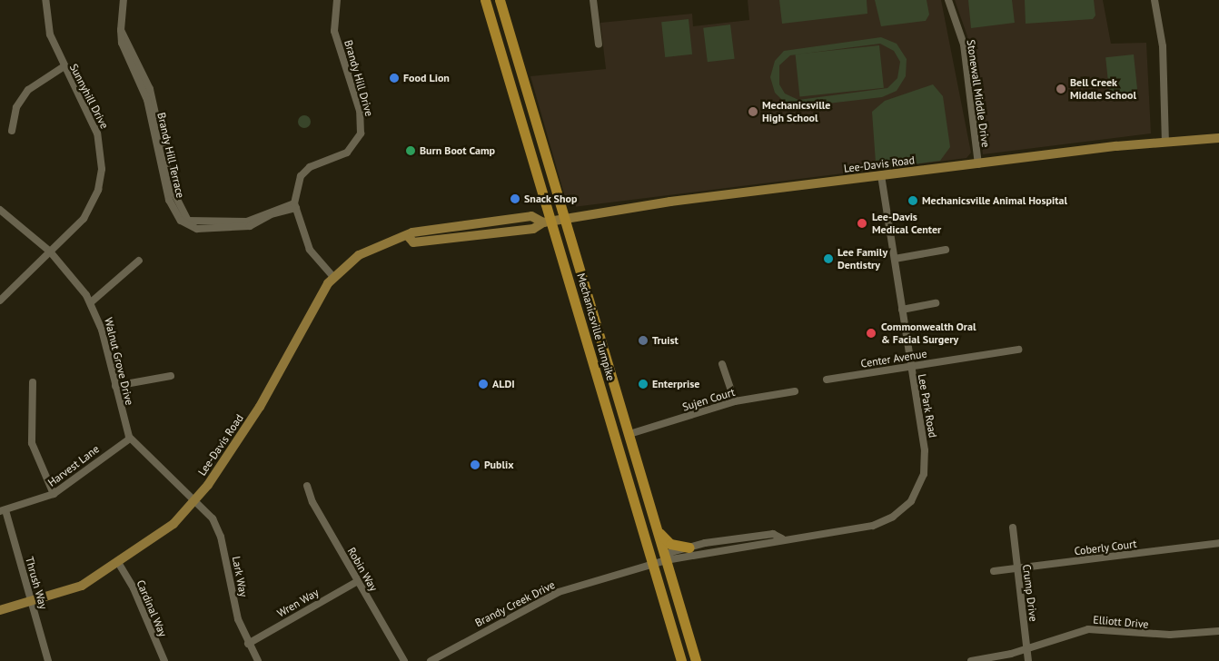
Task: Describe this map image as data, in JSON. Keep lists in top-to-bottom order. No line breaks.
{"streets":{"highway":["Mechanicsville Turnpike"],"main road":["Lee-Davis Road"],"street":["Brandy Hill Drive","Stonewall Middle Drive","Sunnyhill Drive","Brandy Hill Terrace","Center Avenue","Walnut Grove Drive","Sujen Court","Lee Park Road","Harvest Lane","Coberly Court","Robin Way","Lark Way","Thrush Way","Crump Drive","Wren Way","Brandy Creek Drive","Cardinal Way","Elliott Drive"]},"crossings":[["Brandy Hill Drive","Brandy Hill Terrace"],["Stonewall Middle Drive","Lee-Davis Road"],["Sunnyhill Drive","Walnut Grove Drive"],["Lee-Davis Road","Mechanicsville Turnpike"],["Lee-Davis Road","Walnut Grove Drive"],["Lee-Davis Road","Lee Park Road"],["Lee-Davis Road","Lark Way"],["Lee-Davis Road","Thrush Way"],["Lee-Davis Road","Cardinal Way"],["Mechanicsville Turnpike","Sujen Court"],["Mechanicsville Turnpike","Lee Park Road"],["Mechanicsville Turnpike","Brandy Creek Drive"],["Center Avenue","Lee Park Road"],["Walnut Grove Drive","Harvest Lane"],["Walnut Grove Drive","Lark Way"],["Lee Park Road","Brandy Creek Drive"],["Harvest Lane","Thrush Way"],["Coberly Court","Crump Drive"],["Robin Way","Wren Way"],["Lark Way","Wren Way"],["Crump Drive","Elliott Drive"]],"places":["Food Lion","Bell Creek Middle School","Mechanicsville High School","Burn Boot Camp","Snack Shop","Mechanicsville Animal Hospital","Lee-Davis Medical Center","Lee Family Dentistry","Commonwealth Oral & Facial Surgery","Truist","ALDI","Enterprise","Publix"]}
